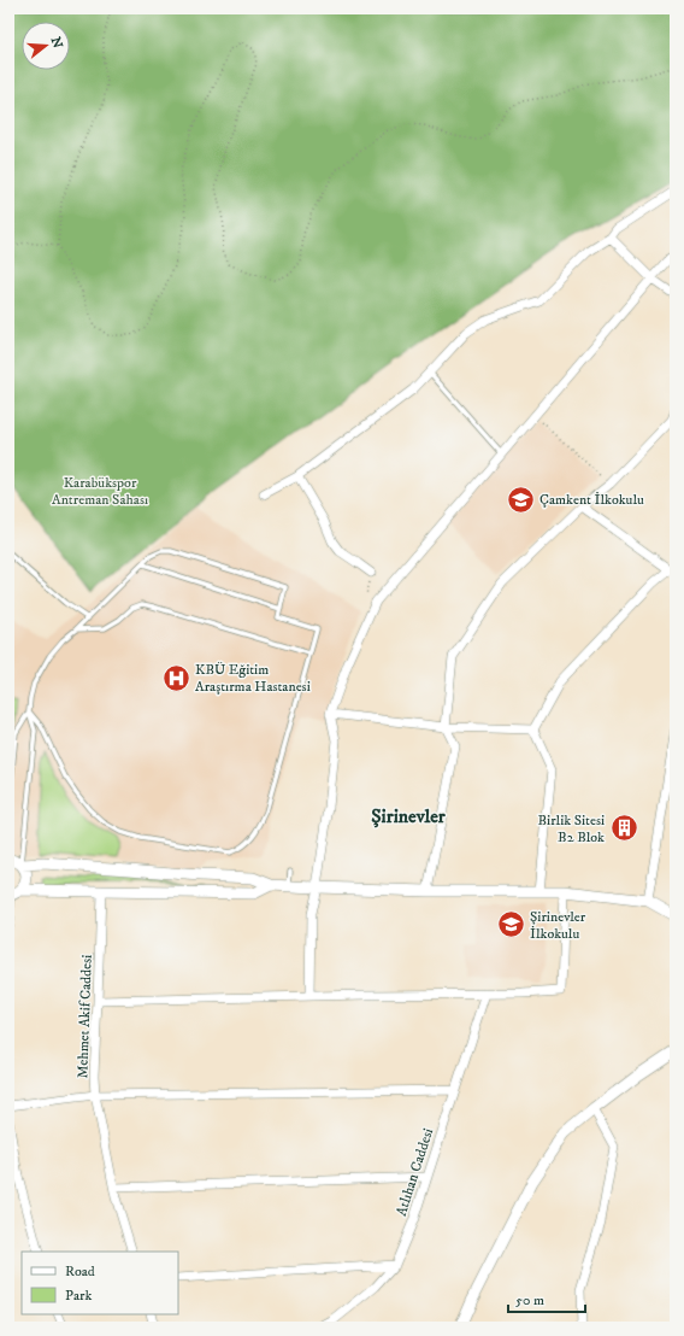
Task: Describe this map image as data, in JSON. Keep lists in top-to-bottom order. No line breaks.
{"streets":{"street":["Mehmet Akif Caddesi","Atlıhan Caddesi"]},"districts":["Şirinevler"],"parks":["Karabükspor Antreman Sahası"],"places":{"school or university":["Çamkent İlkokulu","Şirinevler İlkokulu"],"hospital":["KBÜ Eğitim Araştırma Hastanesi"],"building":["Birlik Sitesi B2 Blok"]},"legend":["Road","Park"],"scale_bar":"50 m","north":"right"}
